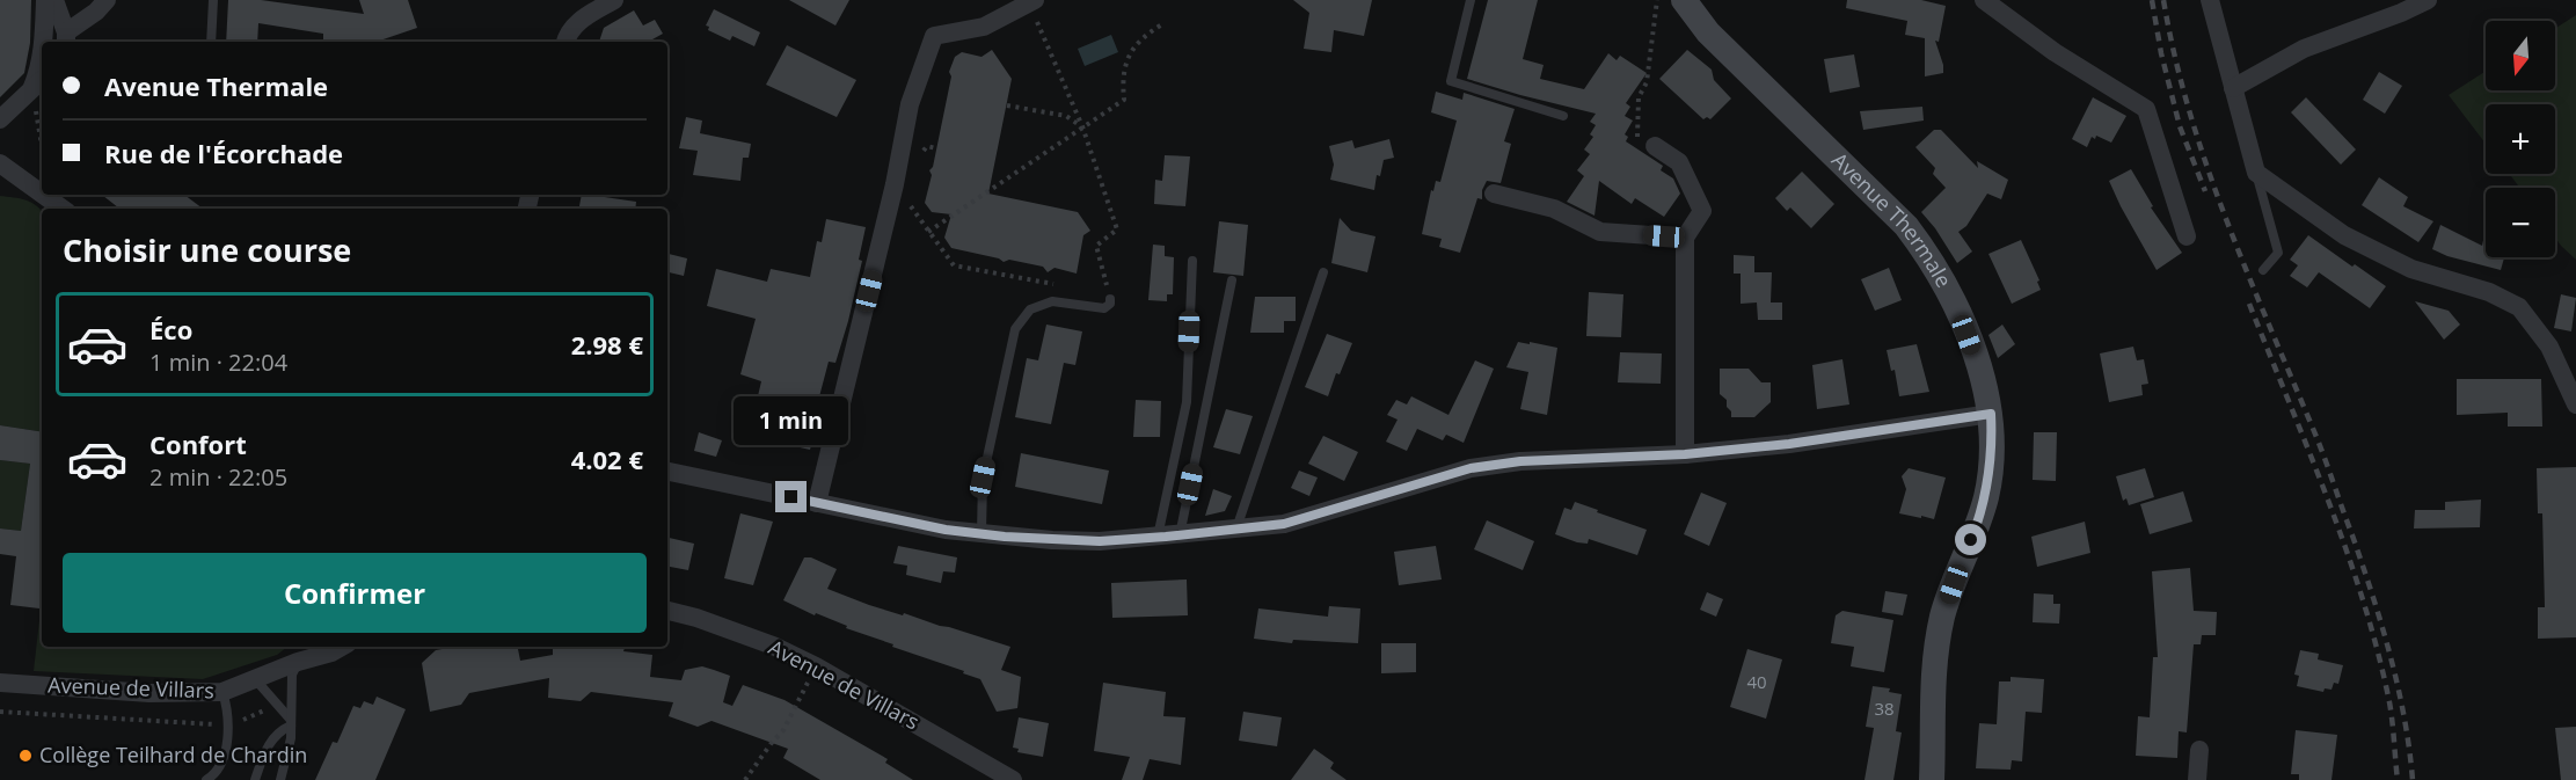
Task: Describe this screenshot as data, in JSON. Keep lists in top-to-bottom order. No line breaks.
{"streets":{"main road":["Avenue Thermale"],"street":["Avenue de Villars"]},"places":["Collège Teilhard de Chardin"],"house_numbers":["40","38"],"north":"bottom","page":{"map_buttons":["+","−"],"banner":["Avenue Thermale","Rue de l'Écorchade"],"heading":"Choisir une course","list":[{"name":"Éco","note":"1 min · 22:04","value":"2.98 €"},{"name":"Confort","note":"2 min · 22:05","value":"4.02 €"}],"bubble":"1 min","buttons":"Confirmer"}}
